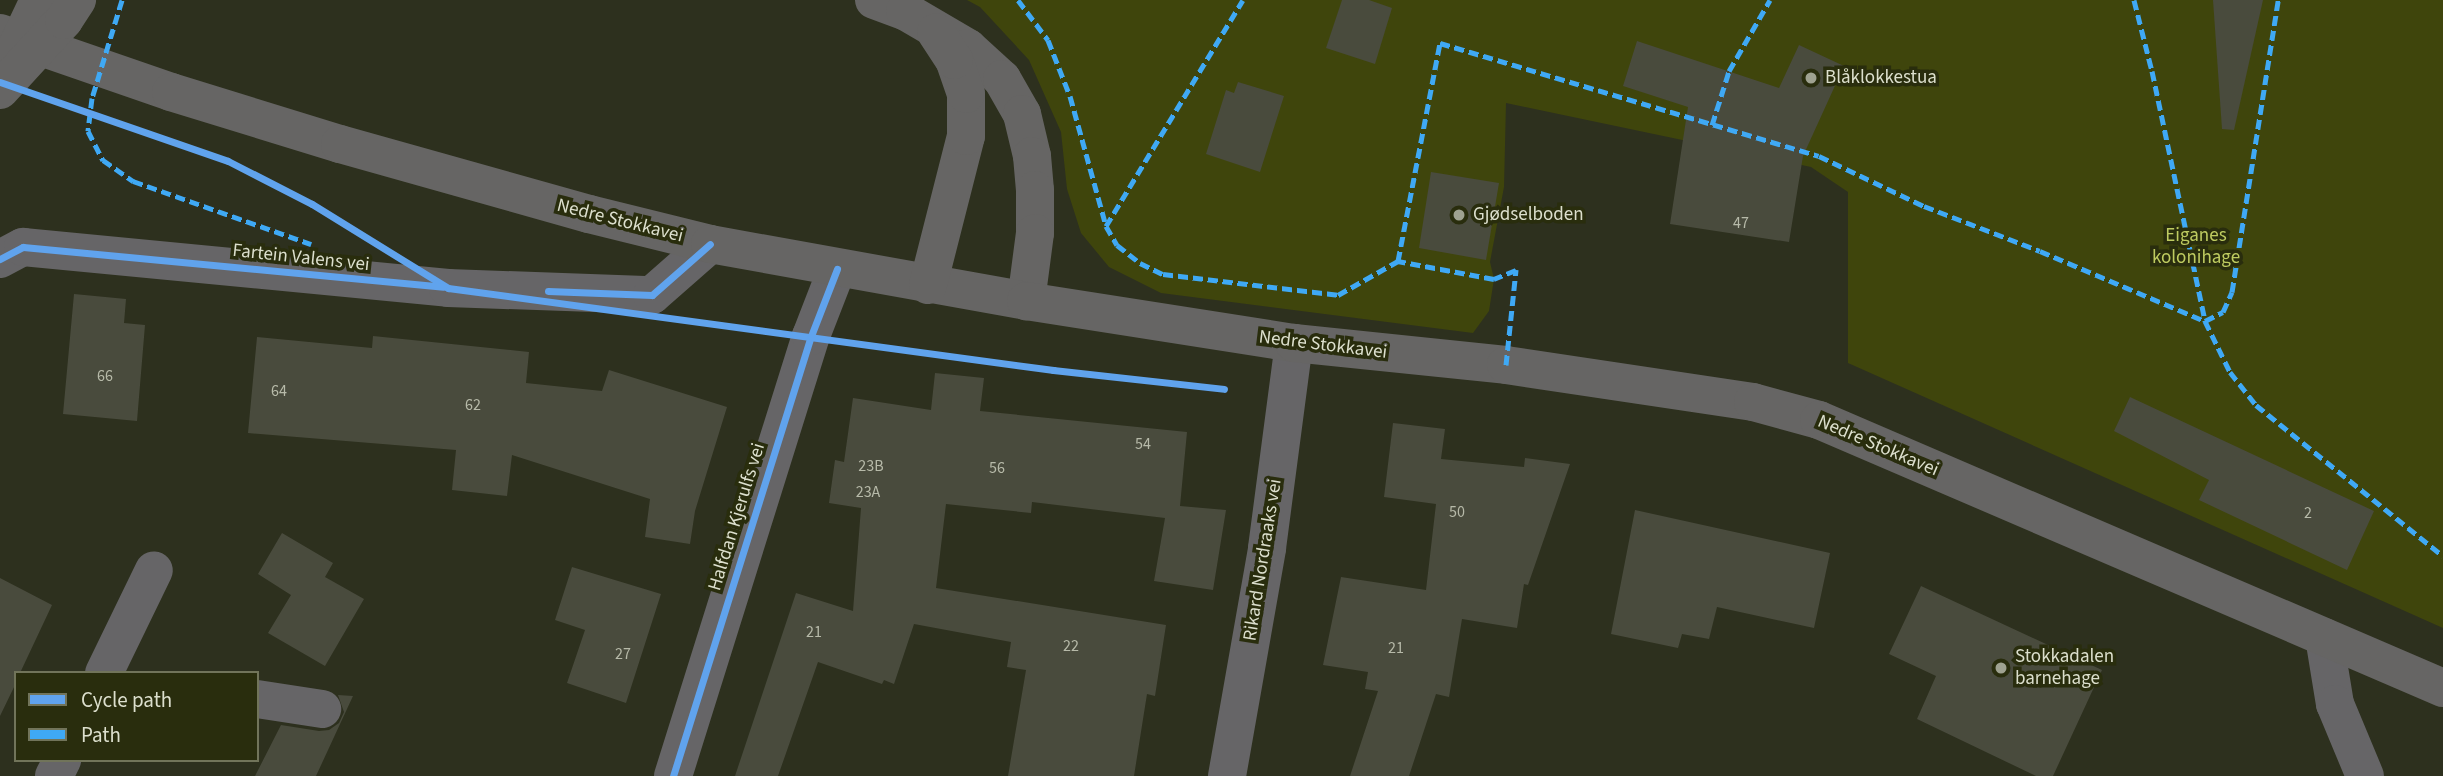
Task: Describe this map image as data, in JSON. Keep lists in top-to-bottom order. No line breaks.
{"streets":{"main road":["Nedre Stokkavei"],"street":["Fartein Valens vei","Halfdan Kjerulfs vei","Rikard Nordraaks vei"]},"crossings":[["Nedre Stokkavei","Fartein Valens vei"],["Nedre Stokkavei","Halfdan Kjerulfs vei"],["Nedre Stokkavei","Rikard Nordraaks vei"]],"parks":["Eiganes kolonihage"],"places":["Blåklokkestua","Gjødselboden","Stokkadalen barnehage"],"house_numbers":["47","66","64","62","54","23B","56","23A","50","2","21","22","21","27"],"legend":["Cycle path","Path"]}
